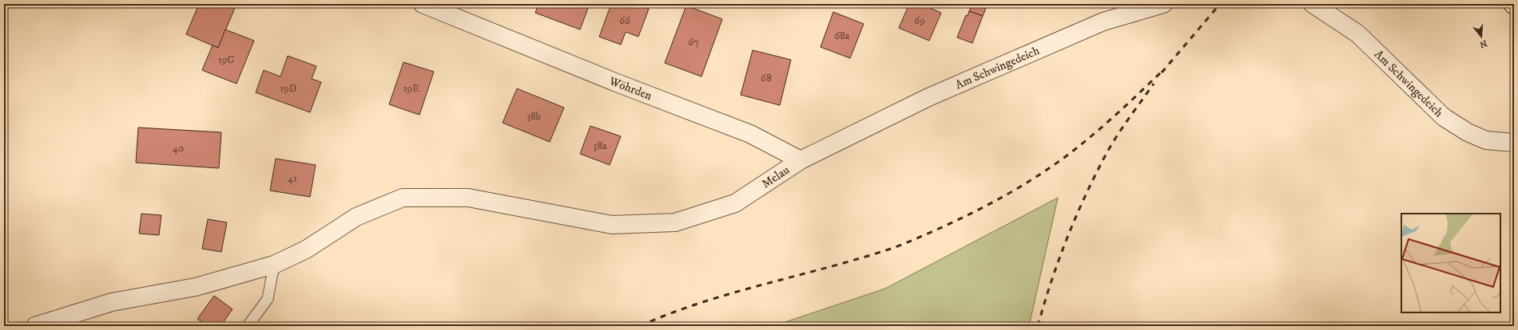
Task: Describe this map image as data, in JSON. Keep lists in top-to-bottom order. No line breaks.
{"streets":{"street":["Am Schwingedeich","Wöhrden","Melau"]},"crossings":[["Am Schwingedeich","Wöhrden"],["Am Schwingedeich","Melau"],["Wöhrden","Melau"]],"house_numbers":["66","69","68a","67","19C","68","19D","19E","38b","38a","40","41"],"north":"bottom"}
